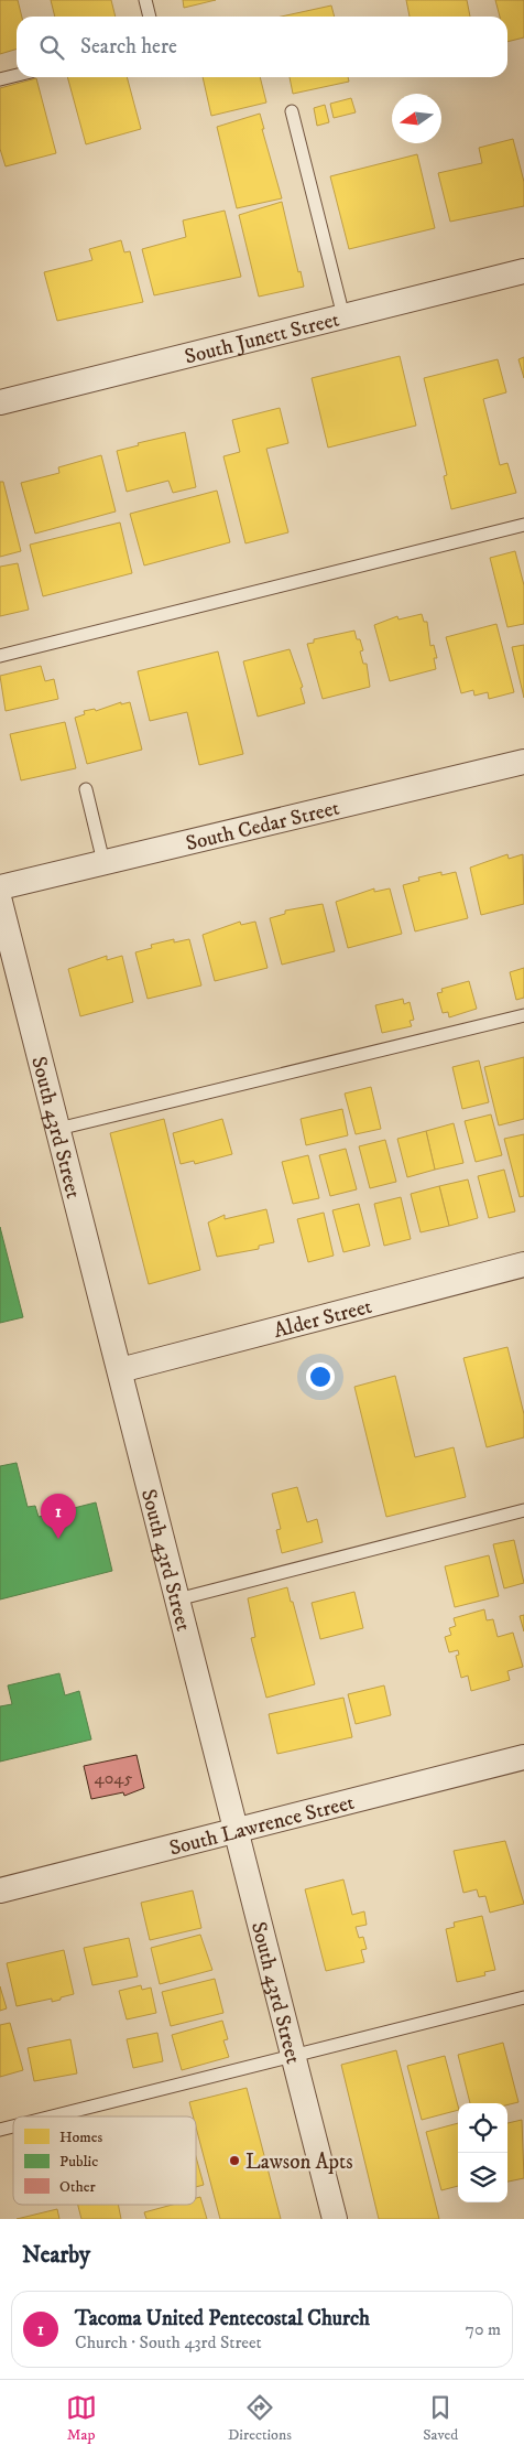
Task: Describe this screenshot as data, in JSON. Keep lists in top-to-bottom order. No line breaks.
{"streets":{"street":["South Junett Street","South Cedar Street","South 43rd Street","Alder Street","South Lawrence Street"]},"crossings":[["South 43rd Street","Alder Street"],["South 43rd Street","South Lawrence Street"]],"places":["Lawson Apts"],"house_numbers":["4045"],"legend":["Homes","Public","Other"],"north":"left","page":{"search":"Search here","pins":"1","heading":"Nearby","list":[{"mark":"1","name":"Tacoma United Pentecostal Church","note":"Church · South 43rd Street","value":"70 m"}],"nav":["Map","Directions","Saved"]}}
